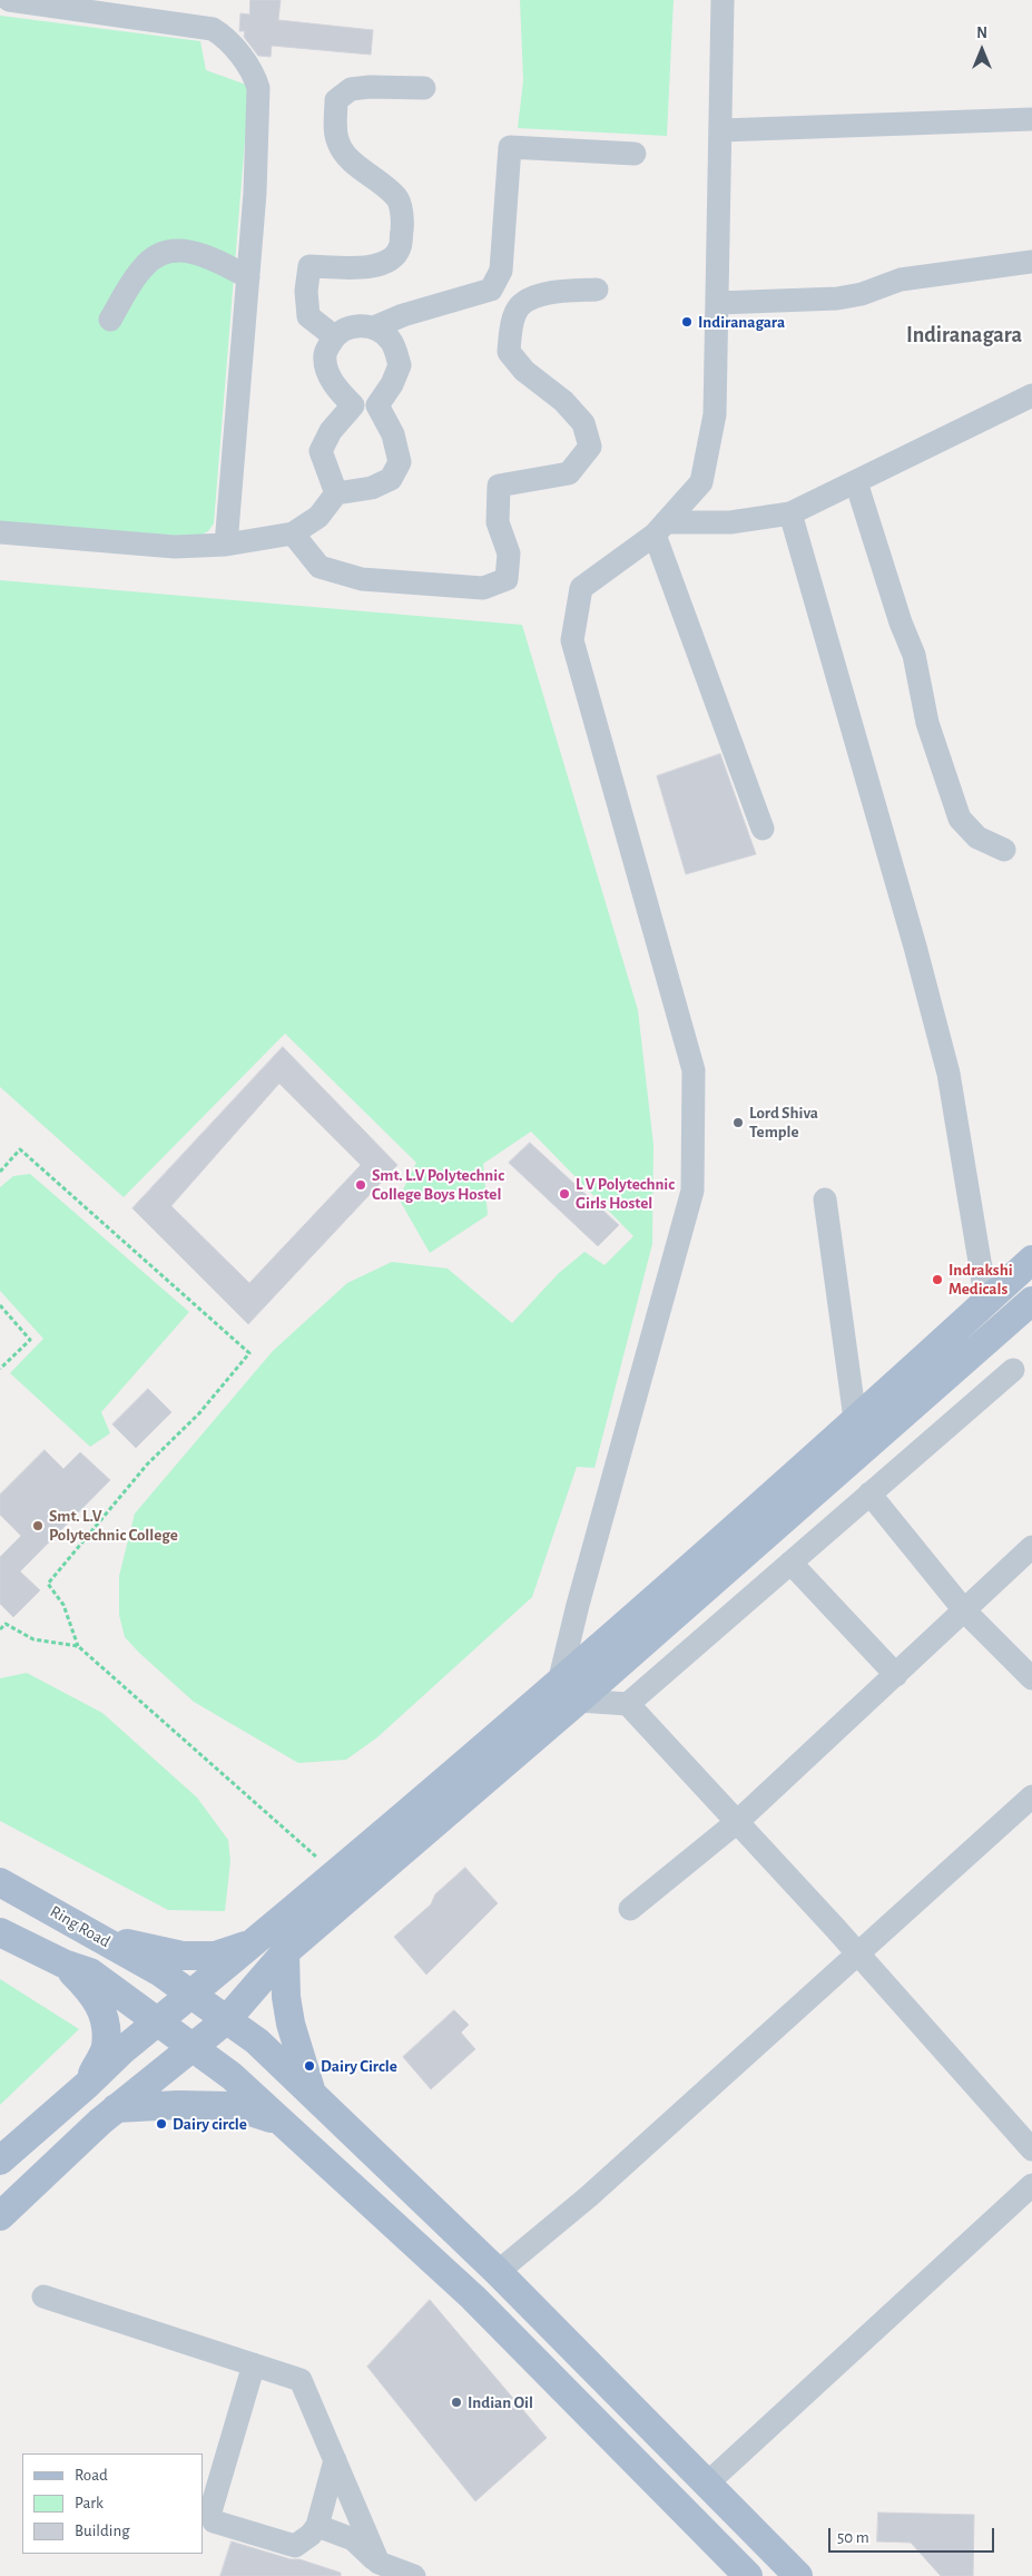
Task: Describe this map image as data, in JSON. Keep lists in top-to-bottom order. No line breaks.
{"streets":{"main road":["Ring Road"]},"districts":["Indiranagara"],"places":["Indiranagara","Lord Shiva Temple","Smt. L.V Polytechnic College Boys Hostel","L V Polytechnic Girls Hostel","Indrakshi Medicals","Smt. L.V Polytechnic College","Dairy Circle","Dairy circle","Indian Oil"],"legend":["Road","Park","Building"],"scale_bar":"50 m","north":"top"}
